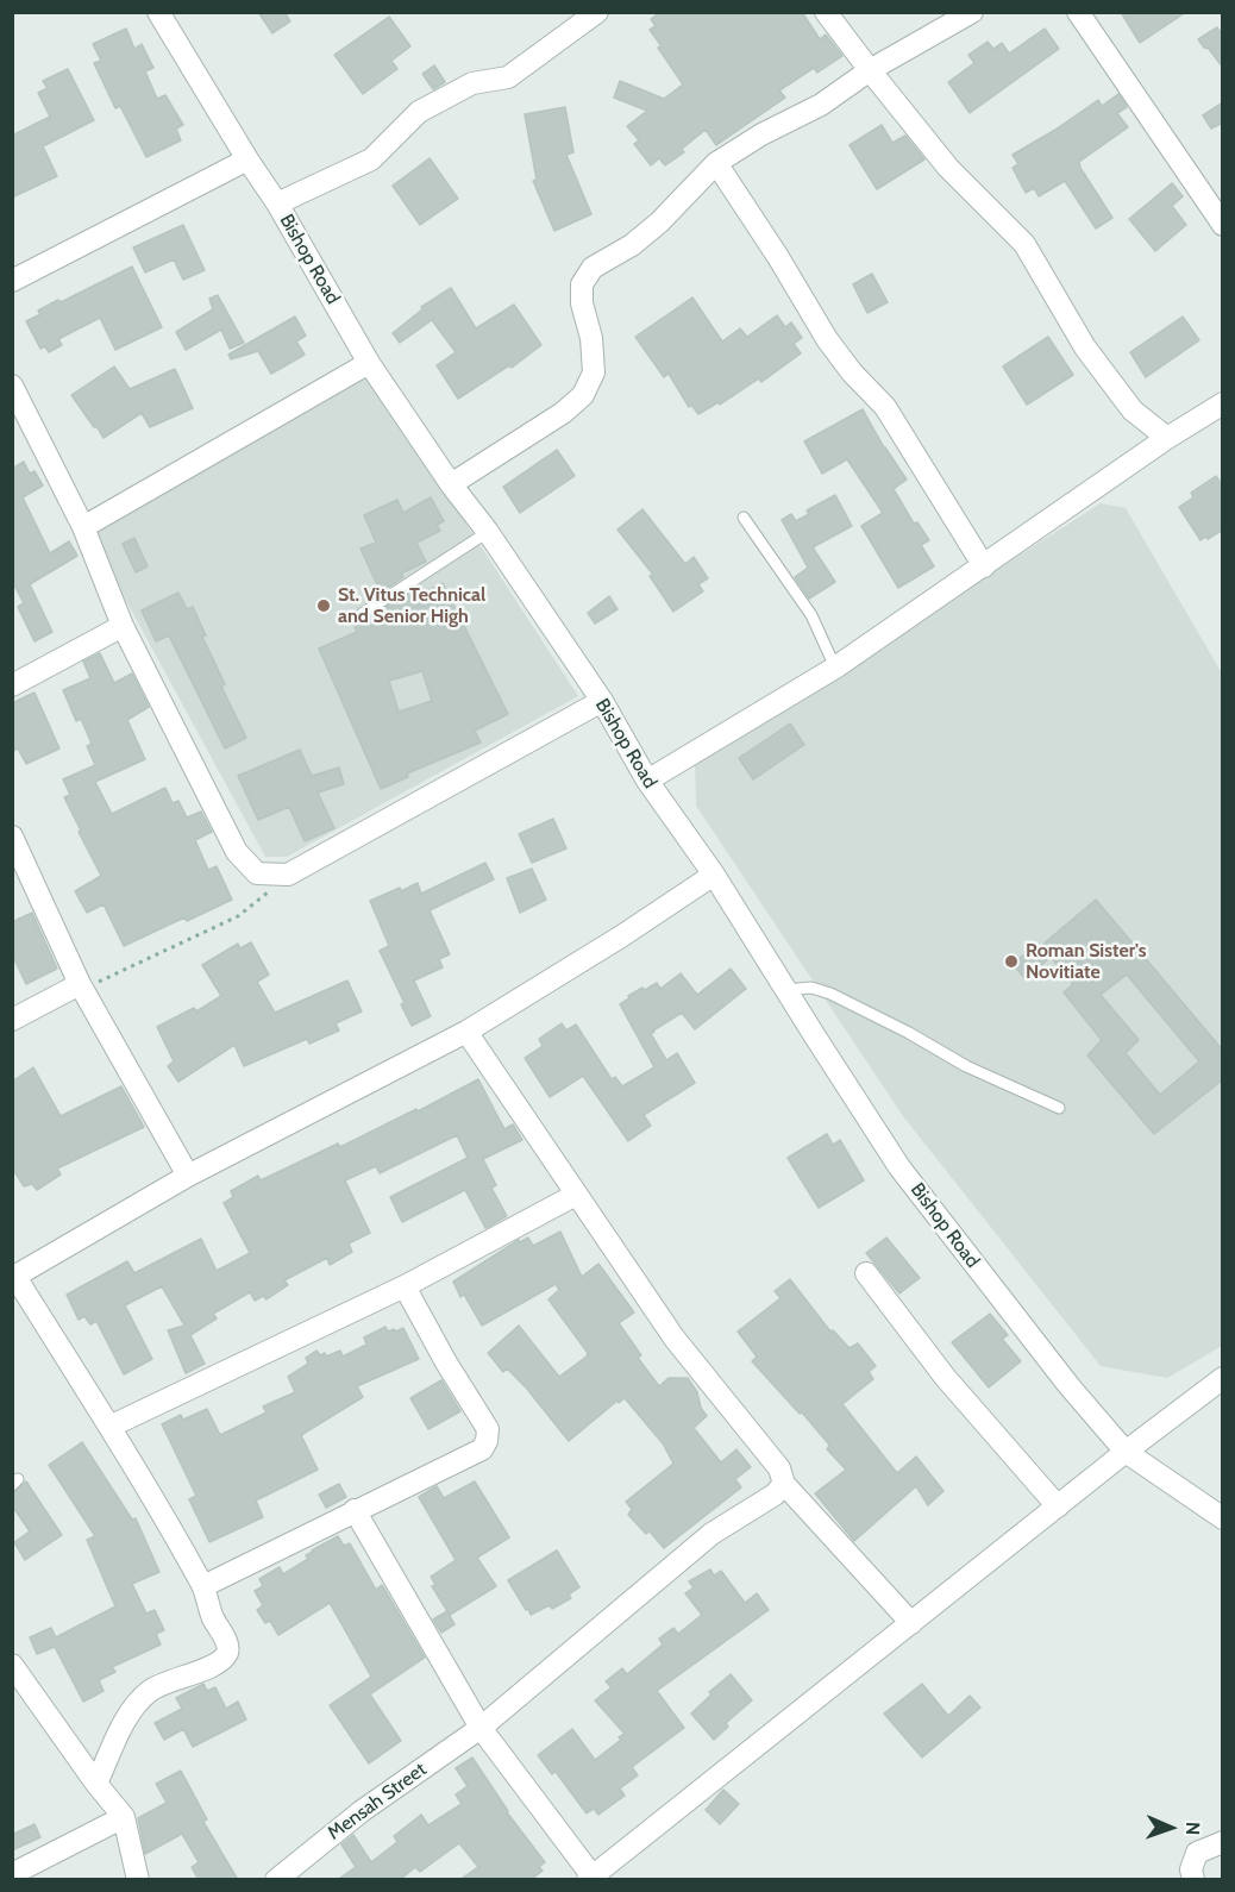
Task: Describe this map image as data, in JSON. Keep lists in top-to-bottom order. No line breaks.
{"streets":{"street":["Bishop Road","Mensah Street"]},"places":["St. Vitus Technical and Senior High","Roman Sister's Novitiate"],"north":"right"}
